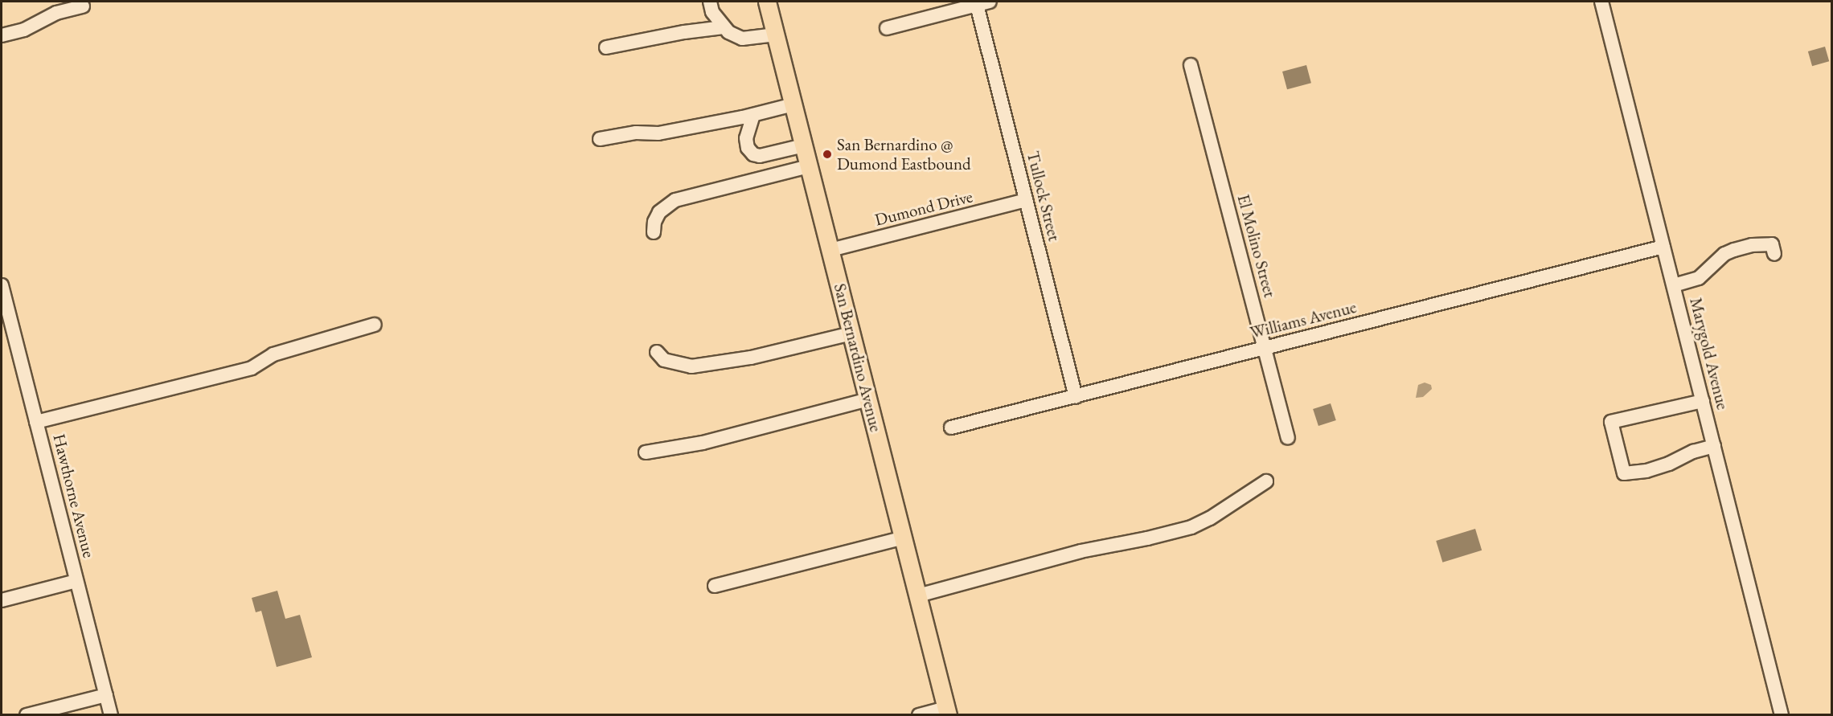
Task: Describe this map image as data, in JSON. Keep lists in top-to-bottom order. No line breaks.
{"streets":{"main road":["San Bernardino Avenue"],"street":["Tullock Street","Dumond Drive","El Molino Street","Williams Avenue","Marygold Avenue","Hawthorne Avenue"]},"crossings":[["Tullock Street","Dumond Drive"],["Tullock Street","Williams Avenue"],["Dumond Drive","San Bernardino Avenue"],["El Molino Street","Williams Avenue"],["Williams Avenue","Marygold Avenue"]],"places":["San Bernardino @ Dumond Eastbound"]}
